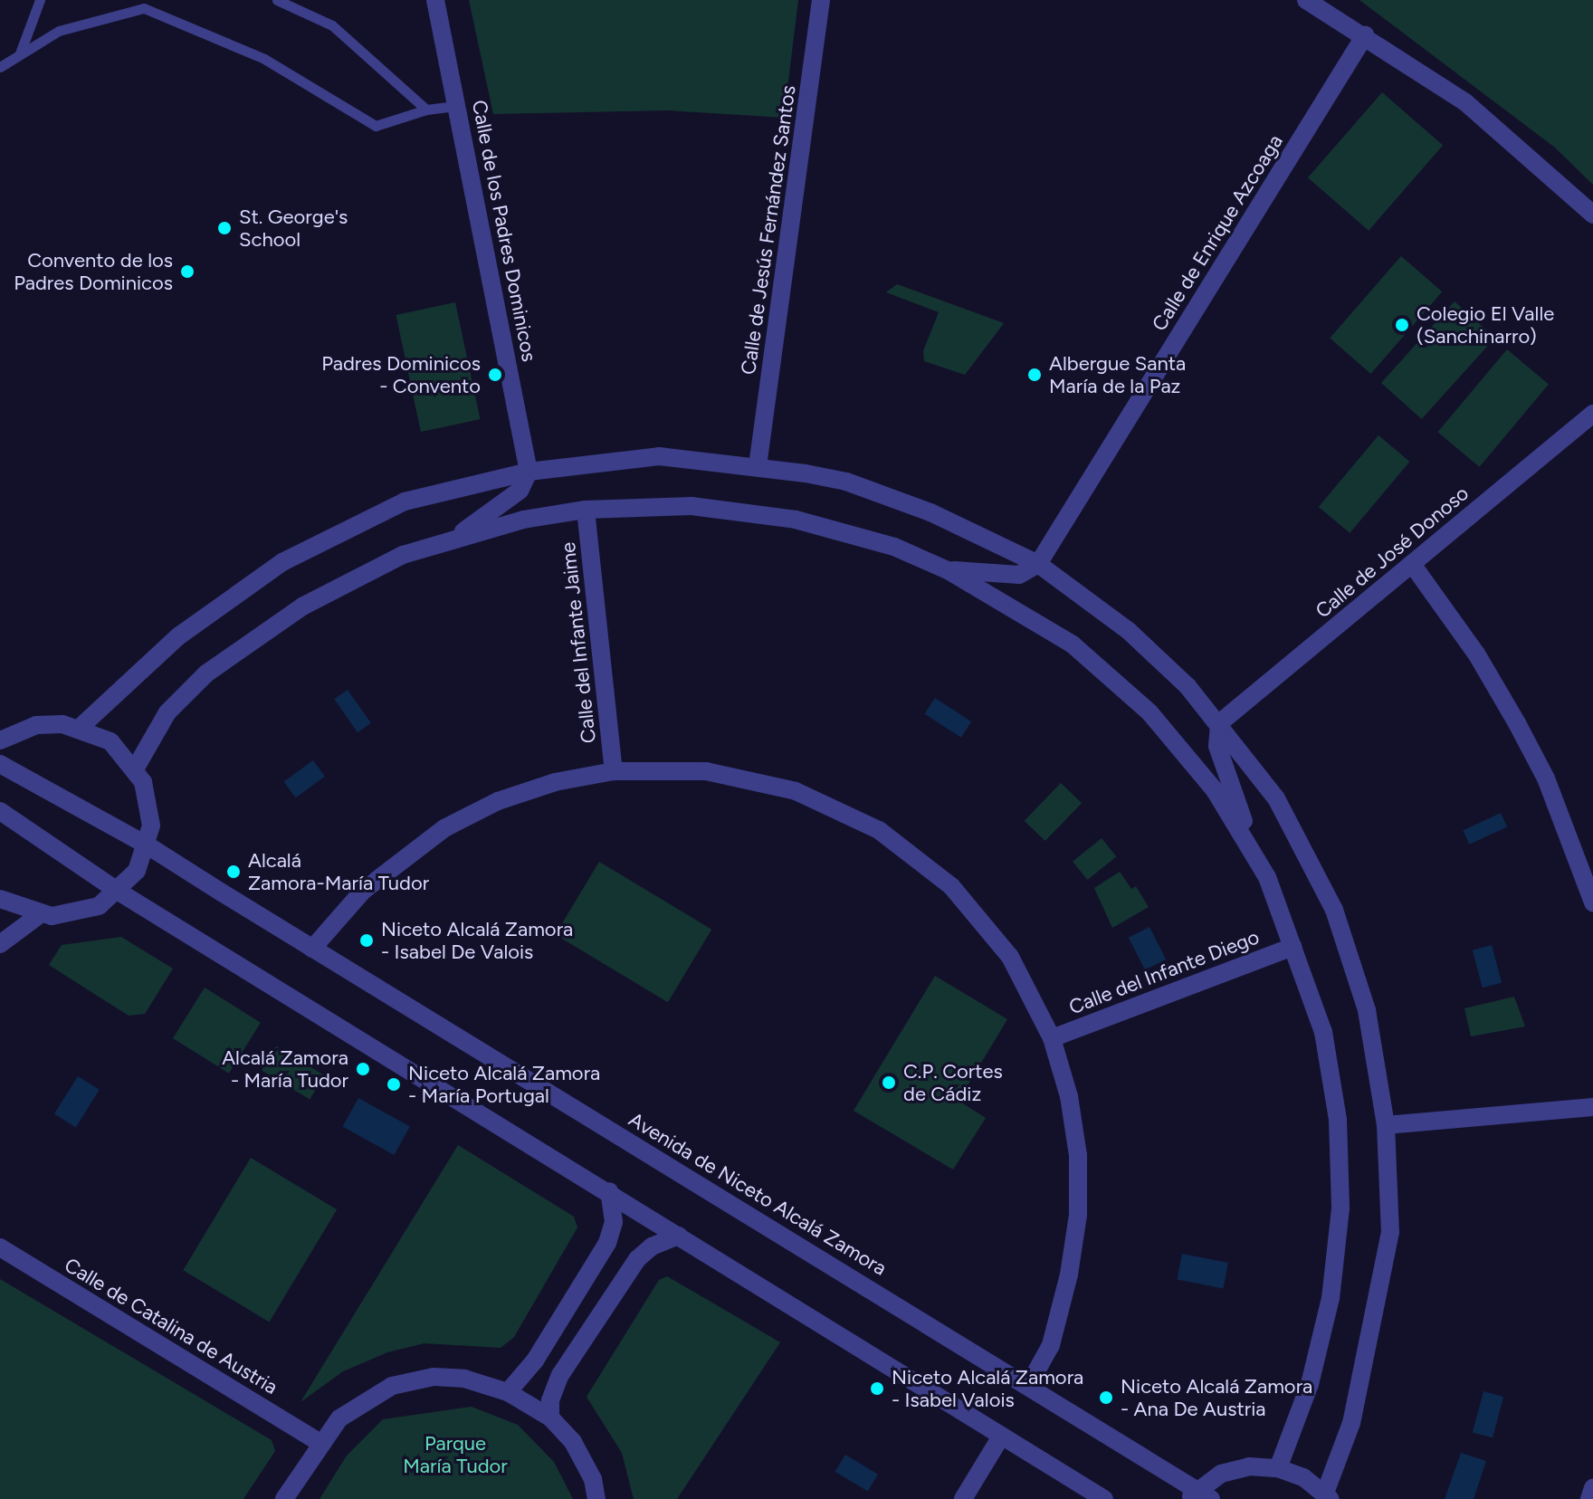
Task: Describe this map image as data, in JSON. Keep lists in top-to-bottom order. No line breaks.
{"streets":{"street":["Calle de Jesús Fernández Santos","Calle de los Padres Dominicos","Calle de Enrique Azcoaga","Calle de José Donoso","Calle del Infante Jaime","Calle del Infante Diego","Avenida de Niceto Alcalá Zamora","Calle de Catalina de Austria"]},"parks":["Parque María Tudor"],"places":["St. George's School","Convento de los Padres Dominicos","Colegio El Valle (Sanchinarro)","Padres Dominicos - Convento","Albergue Santa María de la Paz","Alcalá Zamora-María Tudor","Niceto Alcalá Zamora - Isabel De Valois","Alcalá Zamora - María Tudor","C.P. Cortes de Cádiz","Niceto Alcalá Zamora - María Portugal","Niceto Alcalá Zamora - Isabel Valois","Niceto Alcalá Zamora - Ana De Austria"]}
